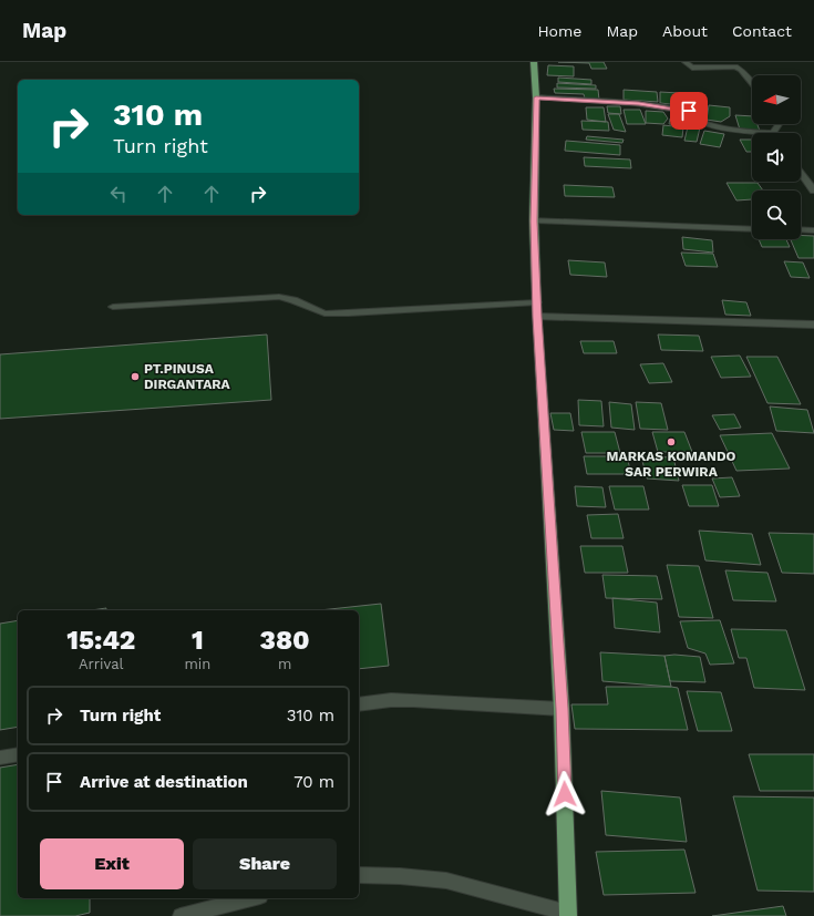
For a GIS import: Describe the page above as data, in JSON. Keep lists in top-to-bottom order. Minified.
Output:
{"places":["PT.PINUSA DIRGANTARA","MARKAS KOMANDO SAR PERWIRA"],"north":"left","page":{"header":"Map","nav":["Home","Map","About","Contact"],"turn":["310 m","Turn right"],"eta":["15:42","Arrival","1","min","380","m"],"list":[{"name":"Turn right","value":"310 m"},{"name":"Arrive at destination","value":"70 m"}],"buttons":["Exit","Share"]}}
